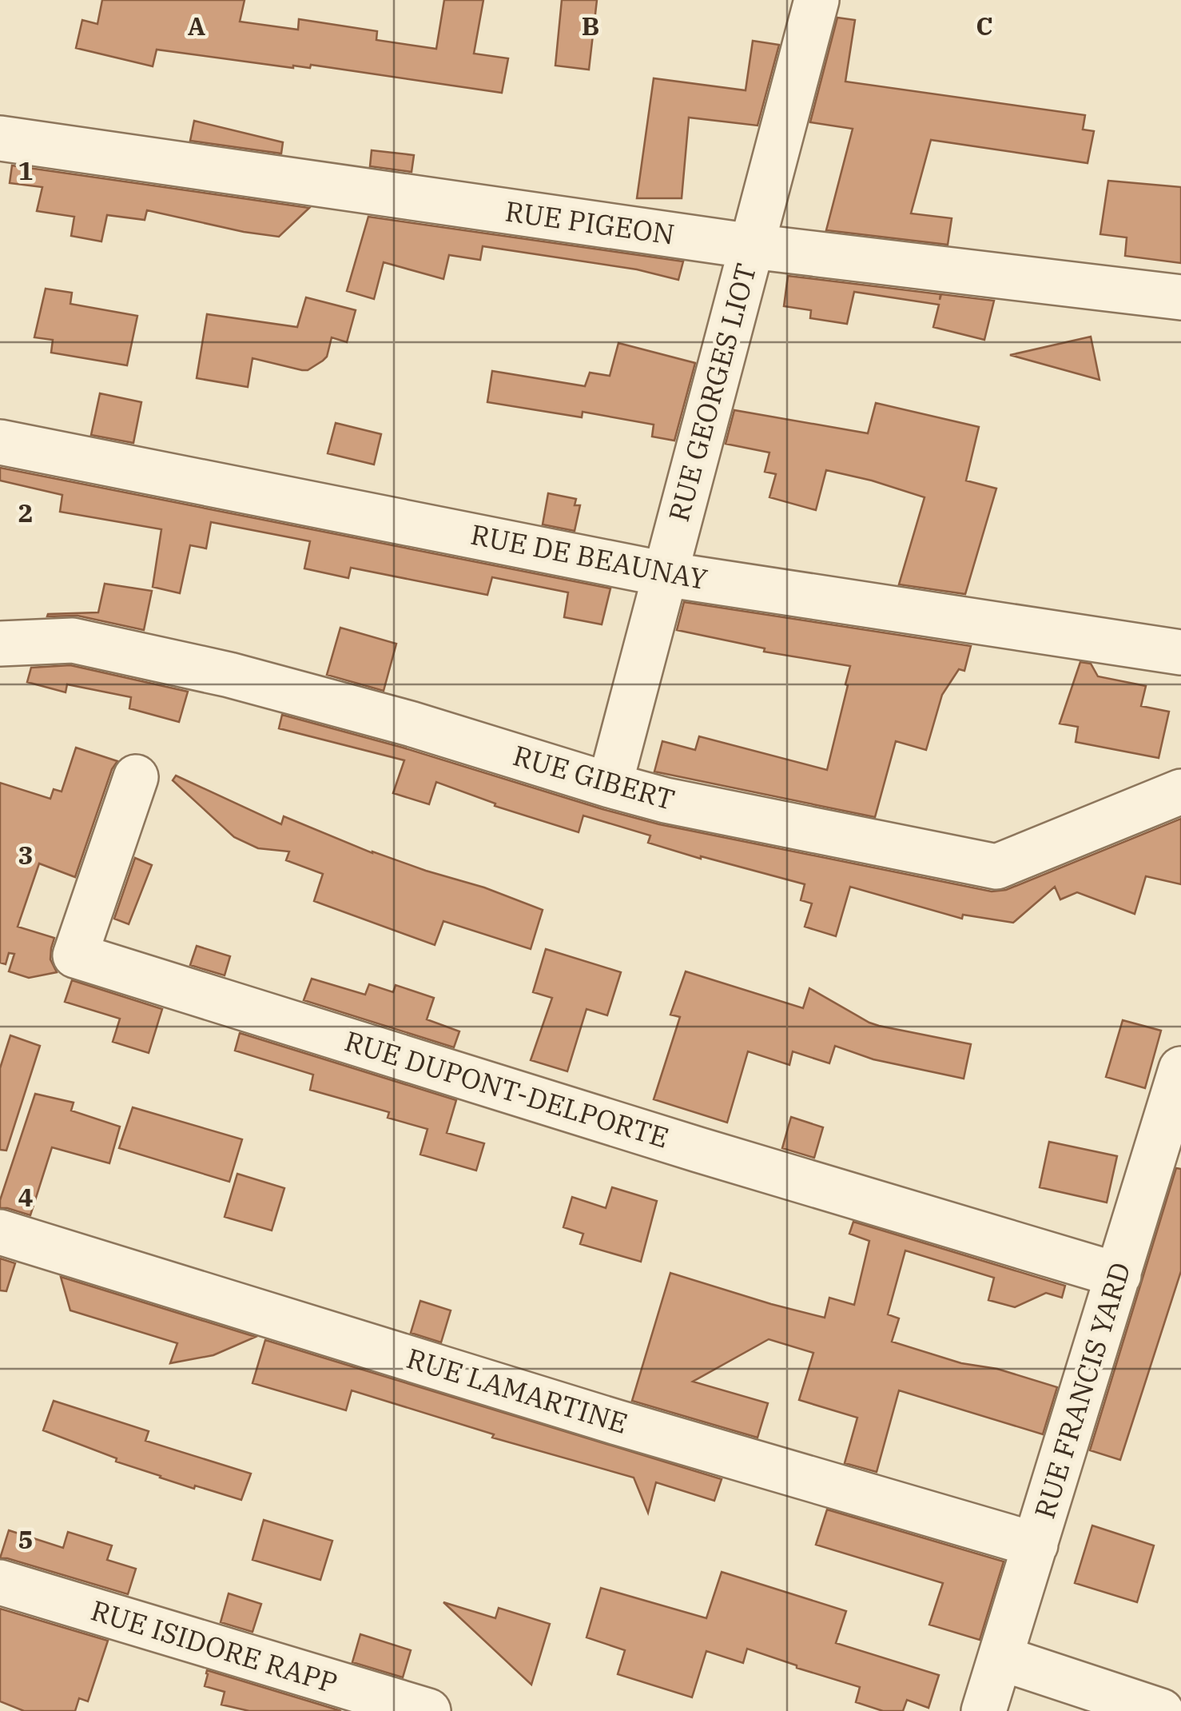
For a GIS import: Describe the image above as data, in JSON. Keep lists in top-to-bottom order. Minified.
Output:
{"streets":{"street":["RUE PIGEON","RUE GEORGES LIOT","RUE DE BEAUNAY","RUE GIBERT","RUE DUPONT-DELPORTE","RUE FRANCIS YARD","RUE LAMARTINE","RUE ISIDORE RAPP"]},"crossings":[["RUE PIGEON","RUE GEORGES LIOT"],["RUE GEORGES LIOT","RUE DE BEAUNAY"],["RUE GEORGES LIOT","RUE GIBERT"],["RUE DUPONT-DELPORTE","RUE FRANCIS YARD"],["RUE FRANCIS YARD","RUE LAMARTINE"]],"grid":{"columns":["A","B","C"],"rows":["1","2","3","4","5"]}}
